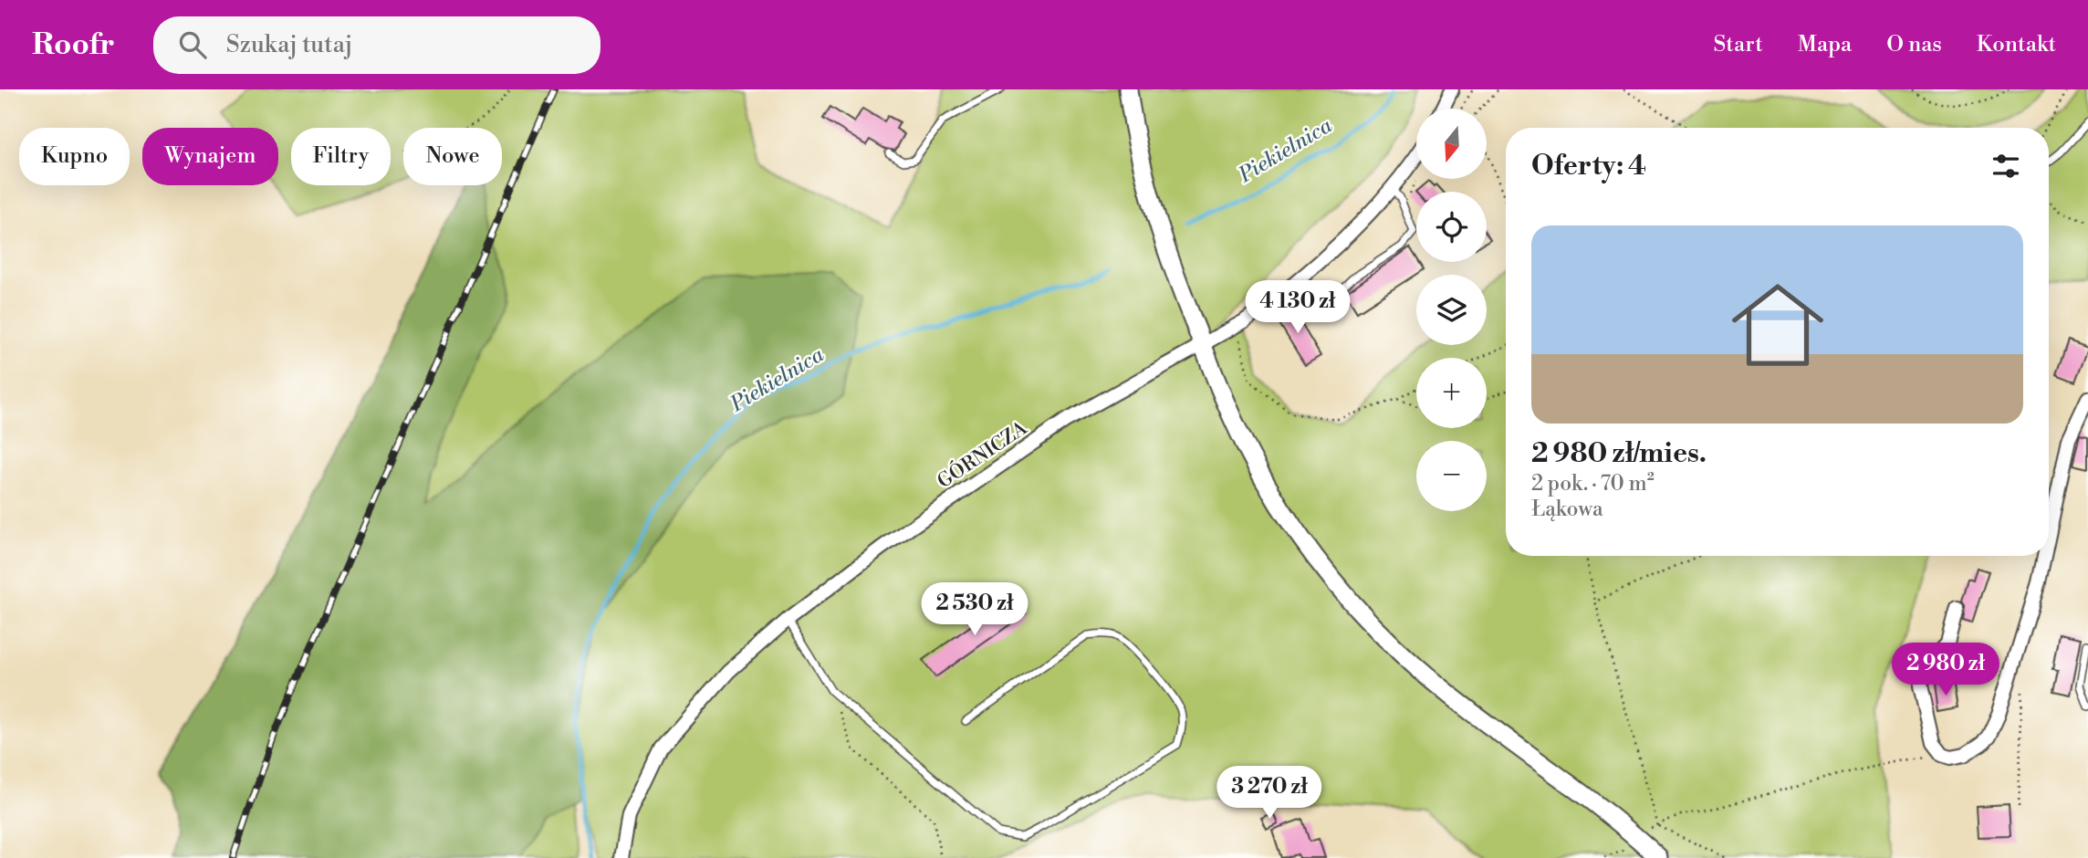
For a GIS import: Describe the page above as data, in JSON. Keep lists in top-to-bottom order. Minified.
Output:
{"streets":{"street":["GÓRNICZA"]},"water":["Piekielnica"],"north":"bottom","page":{"header":"Roofr","search":"Szukaj tutaj","nav":["Start","Mapa","O nas","Kontakt"],"map_buttons":["+","−"],"chip":["Kupno","Wynajem","Filtry","Nowe"],"heading":"Oferty: 4","list":[{"name":"2 980 zł/mies.","note":"2 pok. · 70 m² · Łąkowa"}],"price":["4 130 zł","2 530 zł","2 980 zł","3 270 zł"]}}
